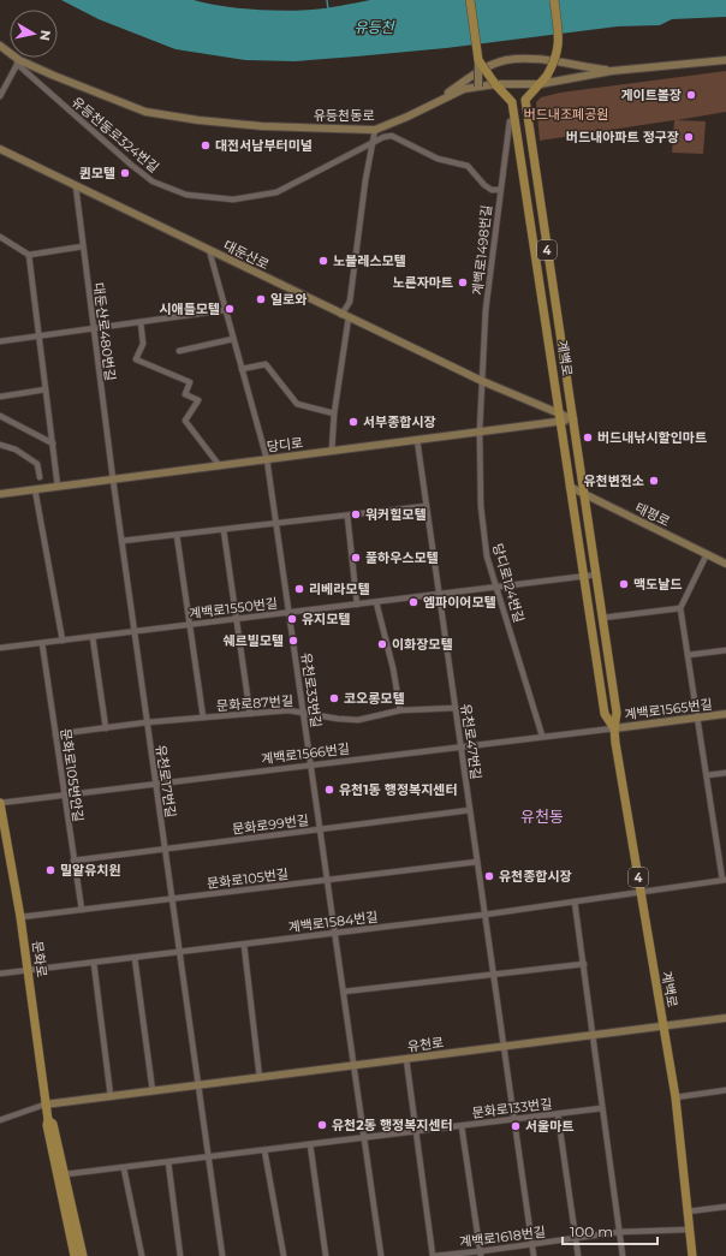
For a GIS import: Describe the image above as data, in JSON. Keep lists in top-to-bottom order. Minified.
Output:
{"streets":{"main road":["유등천동로","4","대둔산로","계백로","당디로","태평로","계백로1565번길","문화로","유천로"],"street":["유등천동로324번길","계백로1498번길","대둔산로480번길","당디로124번길","계백로1550번길","유천로33번길","문화로87번길","유천로47번길","계백로1566번길","문화로105번안길","유천로17번길","문화로99번길","문화로105번길","계백로1584번길","문화로133번길","계백로1618번길"]},"crossings":[["유등천동로","유등천동로324번길"],["유등천동로","계백로"],["유등천동로324번길","계백로1498번길"],["계백로1498번길","대둔산로"],["대둔산로","대둔산로480번길"],["대둔산로","계백로"],["대둔산로","당디로"],["대둔산로","유천로33번길"],["대둔산로480번길","당디로"],["대둔산로480번길","유천로17번길"],["계백로","당디로"],["계백로","태평로"],["계백로","계백로1550번길"],["계백로","계백로1565번길"],["계백로","계백로1566번길"],["계백로","계백로1584번길"],["계백로","유천로"],["계백로","계백로1618번길"],["당디로","당디로124번길"],["당디로","유천로33번길"],["당디로","유천로47번길"],["당디로","유천로17번길"],["당디로124번길","계백로1550번길"],["당디로124번길","계백로1566번길"],["계백로1550번길","유천로33번길"],["계백로1550번길","유천로47번길"],["계백로1550번길","문화로105번안길"],["계백로1550번길","유천로17번길"],["유천로33번길","문화로87번길"],["유천로33번길","계백로1566번길"],["유천로33번길","문화로99번길"],["유천로33번길","문화로105번길"],["유천로33번길","계백로1584번길"],["유천로33번길","유천로"],["유천로33번길","문화로133번길"],["문화로87번길","유천로47번길"],["문화로87번길","문화로105번안길"],["문화로87번길","유천로17번길"],["계백로1565번길","계백로1566번길"],["유천로47번길","계백로1566번길"],["유천로47번길","문화로99번길"],["유천로47번길","문화로105번길"],["유천로47번길","계백로1584번길"],["유천로47번길","유천로"],["유천로47번길","문화로133번길"],["유천로47번길","계백로1618번길"],["계백로1566번길","문화로105번안길"],["계백로1566번길","유천로17번길"],["계백로1566번길","문화로"],["문화로105번안길","문화로99번길"],["문화로105번안길","문화로105번길"],["유천로17번길","문화로99번길"],["유천로17번길","문화로105번길"],["유천로17번길","계백로1584번길"],["유천로17번길","유천로"],["유천로17번길","문화로133번길"],["문화로105번길","문화로"],["계백로1584번길","문화로"],["문화로","유천로"],["문화로","문화로133번길"]],"districts":["유천동"],"water":["유등천"],"parks":["버드내조폐공원"],"places":["게이트볼장","버드내아파트 정구장","대전서남부터미널","퀸모텔","노블레스모텔","노른자마트","일로와","시애틀모텔","서부종합시장","버드내낚시할인마트","유천변전소","워커힐모텔","풀하우스모텔","맥도날드","리베라모텔","엠파이어모텔","유지모텔","쉐르빌모텔","이화장모텔","코오롱모텔","유천1동 행정복지센터","밀알유치원","유천종합시장","유천2동 행정복지센터","서울마트"],"scale_bar":"100 m","north":"right"}
